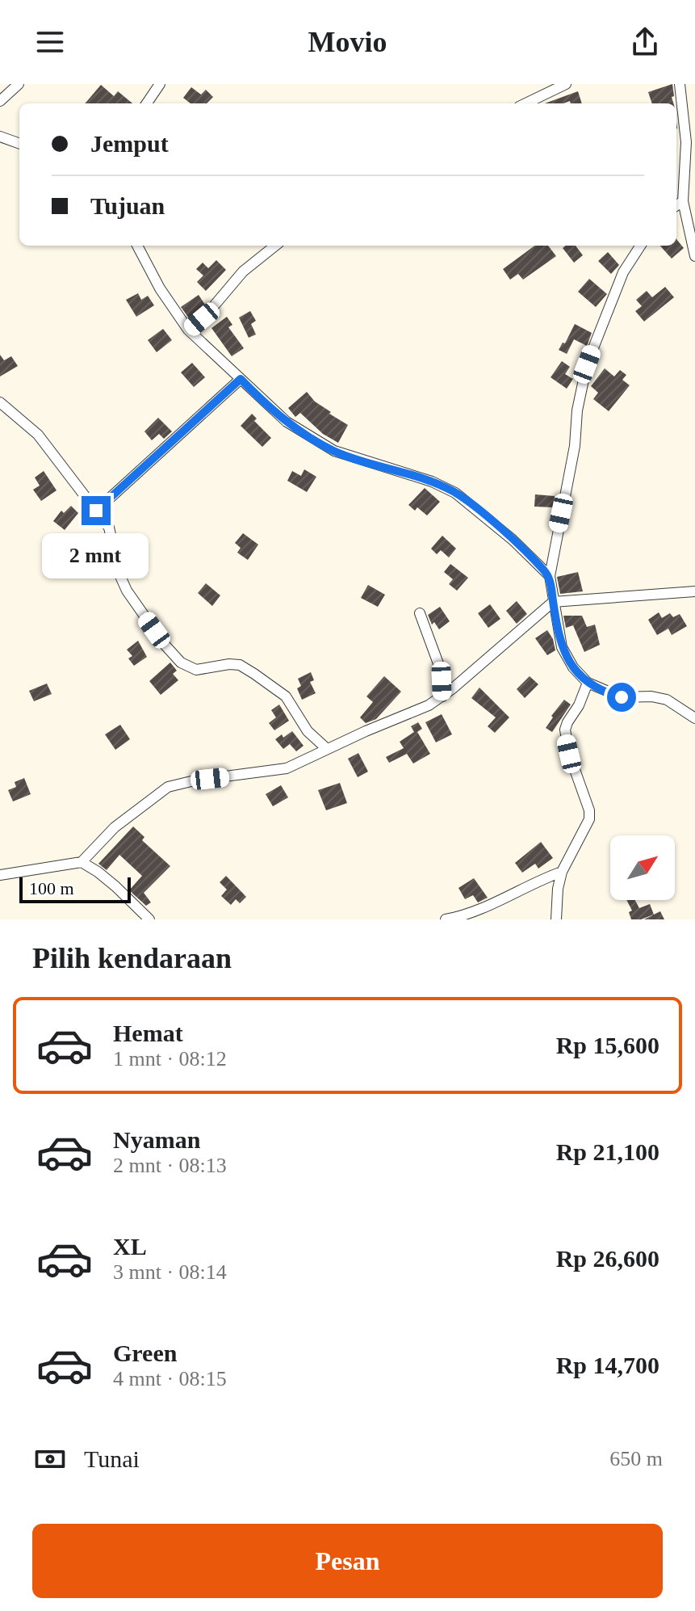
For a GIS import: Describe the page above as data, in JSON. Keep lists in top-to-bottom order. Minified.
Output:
{"scale_bar":"100 m","north":"top right","page":{"header":"Movio","banner":["Jemput","Tujuan"],"bubble":"2 mnt","scale":"100 m","heading":"Pilih kendaraan","list":[{"name":"Hemat","note":"1 mnt · 08:12","value":"Rp 15,600"},{"name":"Nyaman","note":"2 mnt · 08:13","value":"Rp 21,100"},{"name":"XL","note":"3 mnt · 08:14","value":"Rp 26,600"},{"name":"Green","note":"4 mnt · 08:15","value":"Rp 14,700"}],"pay":["Tunai","650 m"],"buttons":"Pesan"}}
